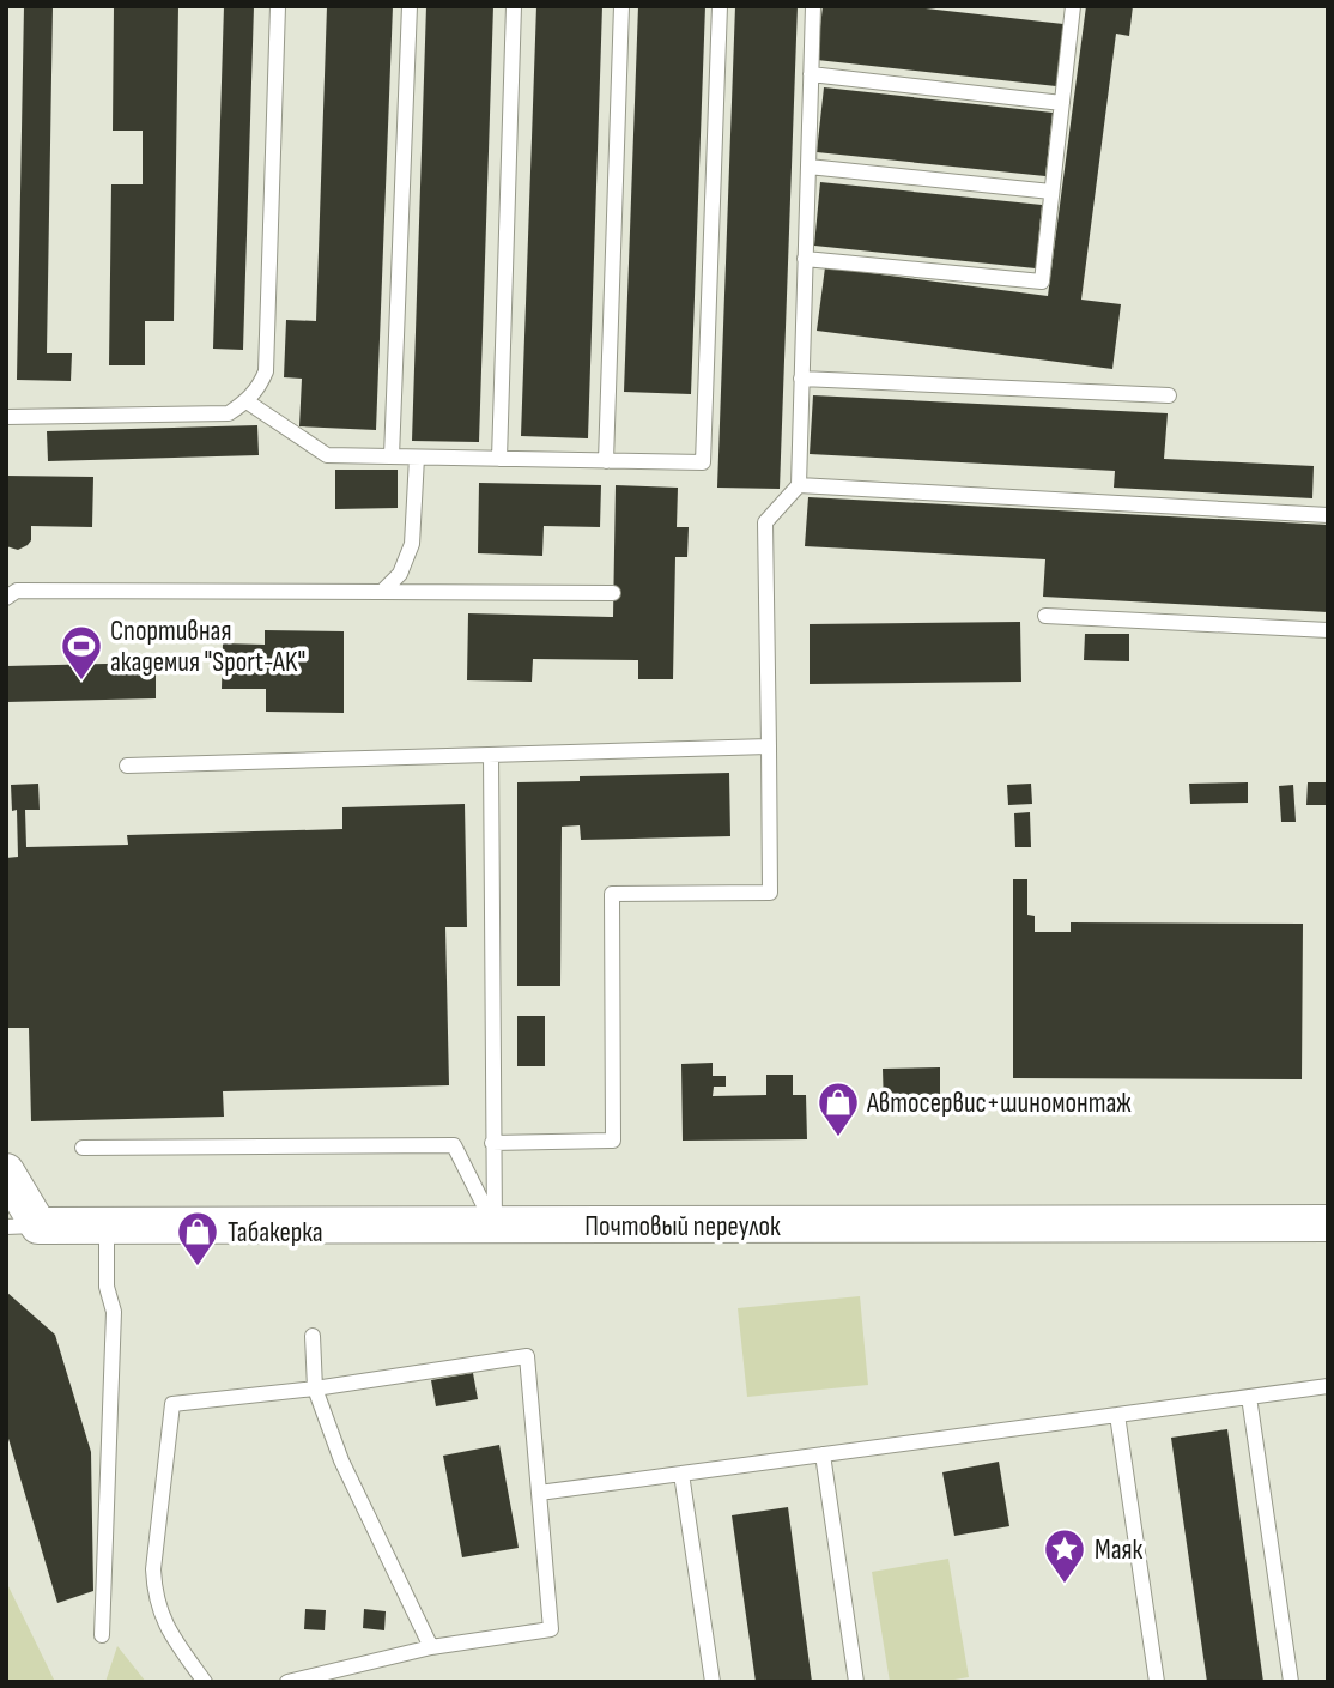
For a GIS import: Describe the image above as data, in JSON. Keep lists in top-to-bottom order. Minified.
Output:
{"streets":{"street":["Почтовый переулок"]},"places":{"sports":["Спортивная академия \"Sport-AK\""],"shop":["Автосервис+шиномонтаж","Табакерка"],"place":["Маяк"]}}
